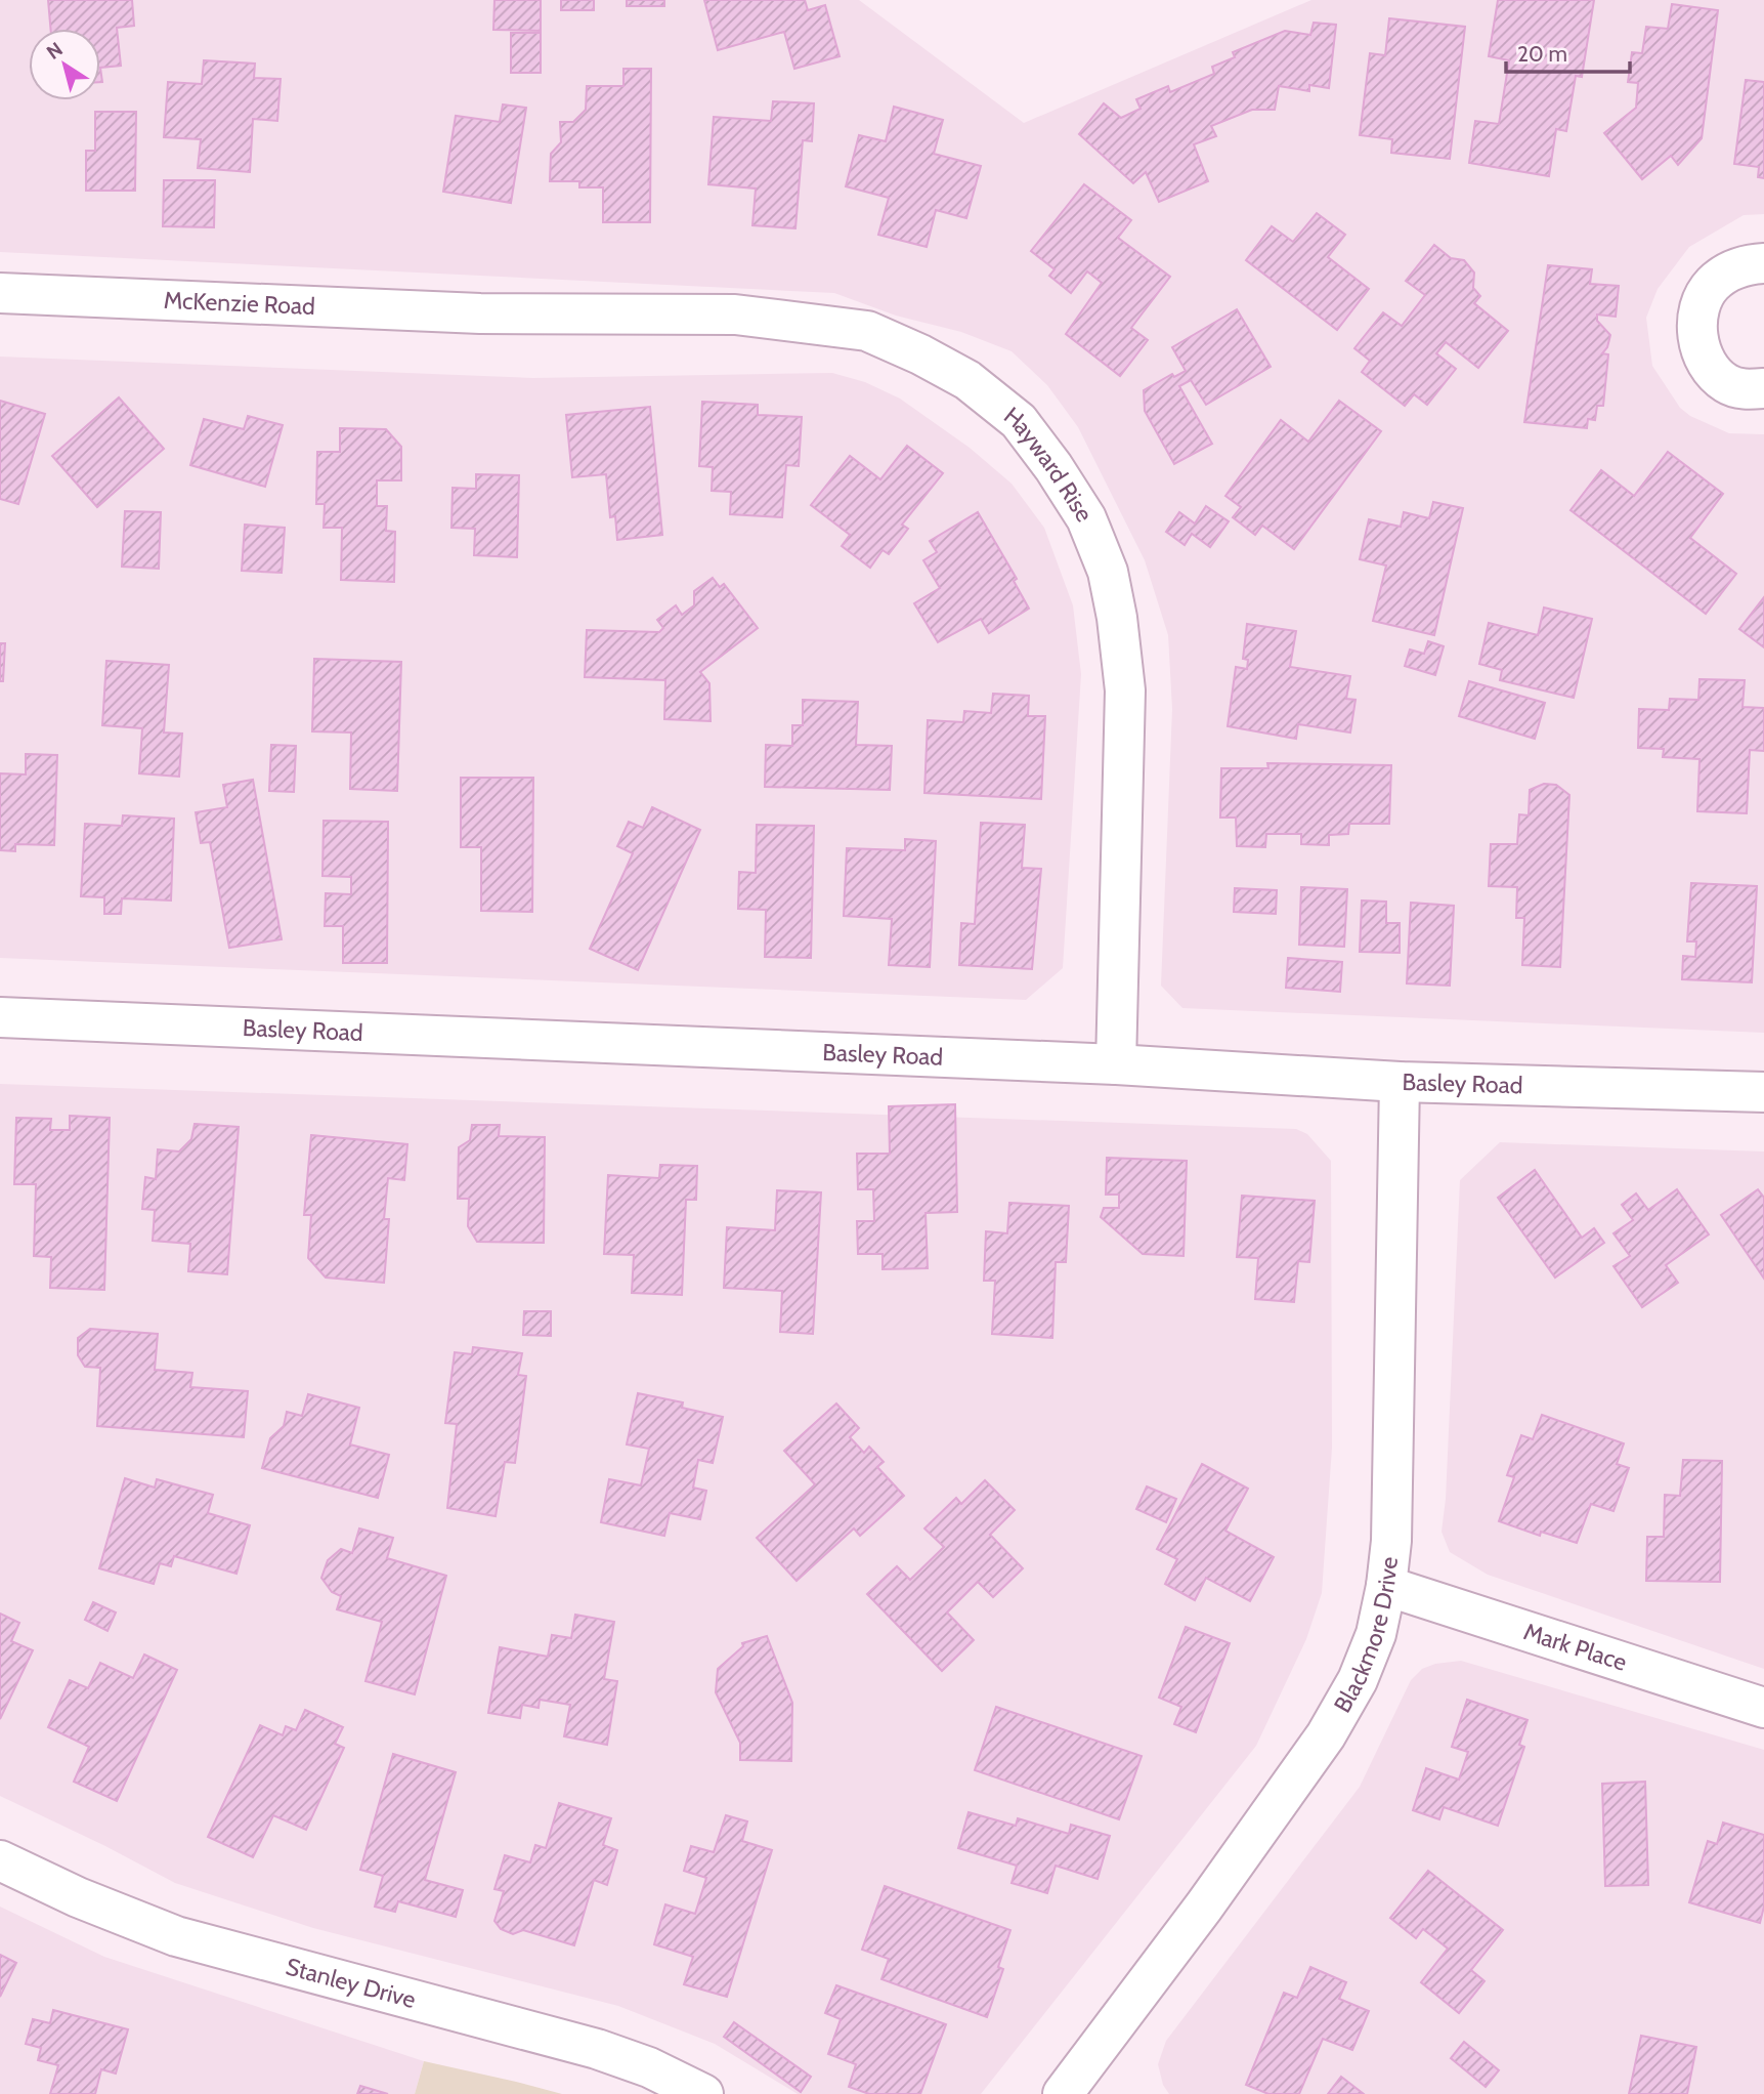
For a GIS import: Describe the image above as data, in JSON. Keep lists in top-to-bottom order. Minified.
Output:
{"streets":{"street":["McKenzie Road","Hayward Rise","Basley Road","Blackmore Drive","Mark Place","Stanley Drive"]},"crossings":[["McKenzie Road","Hayward Rise"],["Hayward Rise","Basley Road"],["Basley Road","Blackmore Drive"],["Blackmore Drive","Mark Place"]],"scale_bar":"20 m","north":"top left"}
